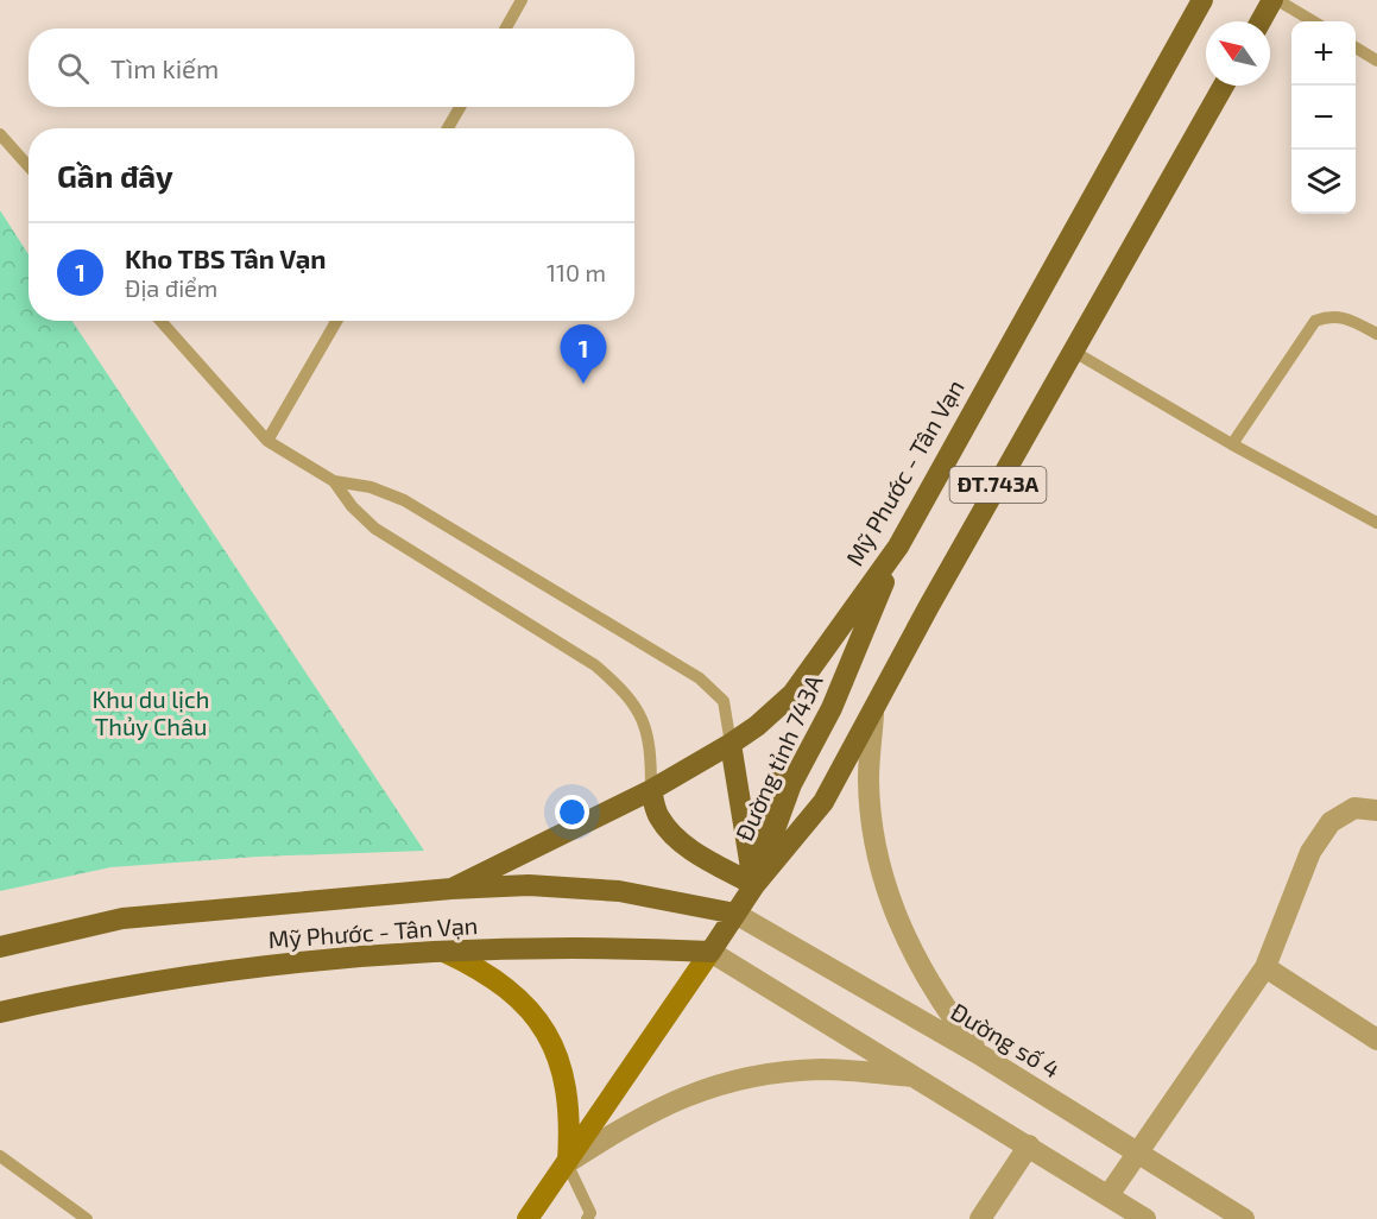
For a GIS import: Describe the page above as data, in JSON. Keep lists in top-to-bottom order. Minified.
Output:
{"streets":{"main road":["Mỹ Phước - Tân Vạn","ĐT.743A","Đường tỉnh 743A"],"street":["Đường số 4"]},"crossings":[["Mỹ Phước - Tân Vạn","Đường tỉnh 743A"],["Mỹ Phước - Tân Vạn","Đường số 4"],["ĐT.743A","Đường tỉnh 743A"]],"parks":["Khu du lịch Thủy Châu"],"north":"top left","page":{"map_buttons":["+","−"],"search":"Tìm kiếm","heading":"Gần đây","list":[{"mark":"1","name":"Kho TBS Tân Vạn","note":"Địa điểm","value":"110 m"}],"pins":"1"}}
